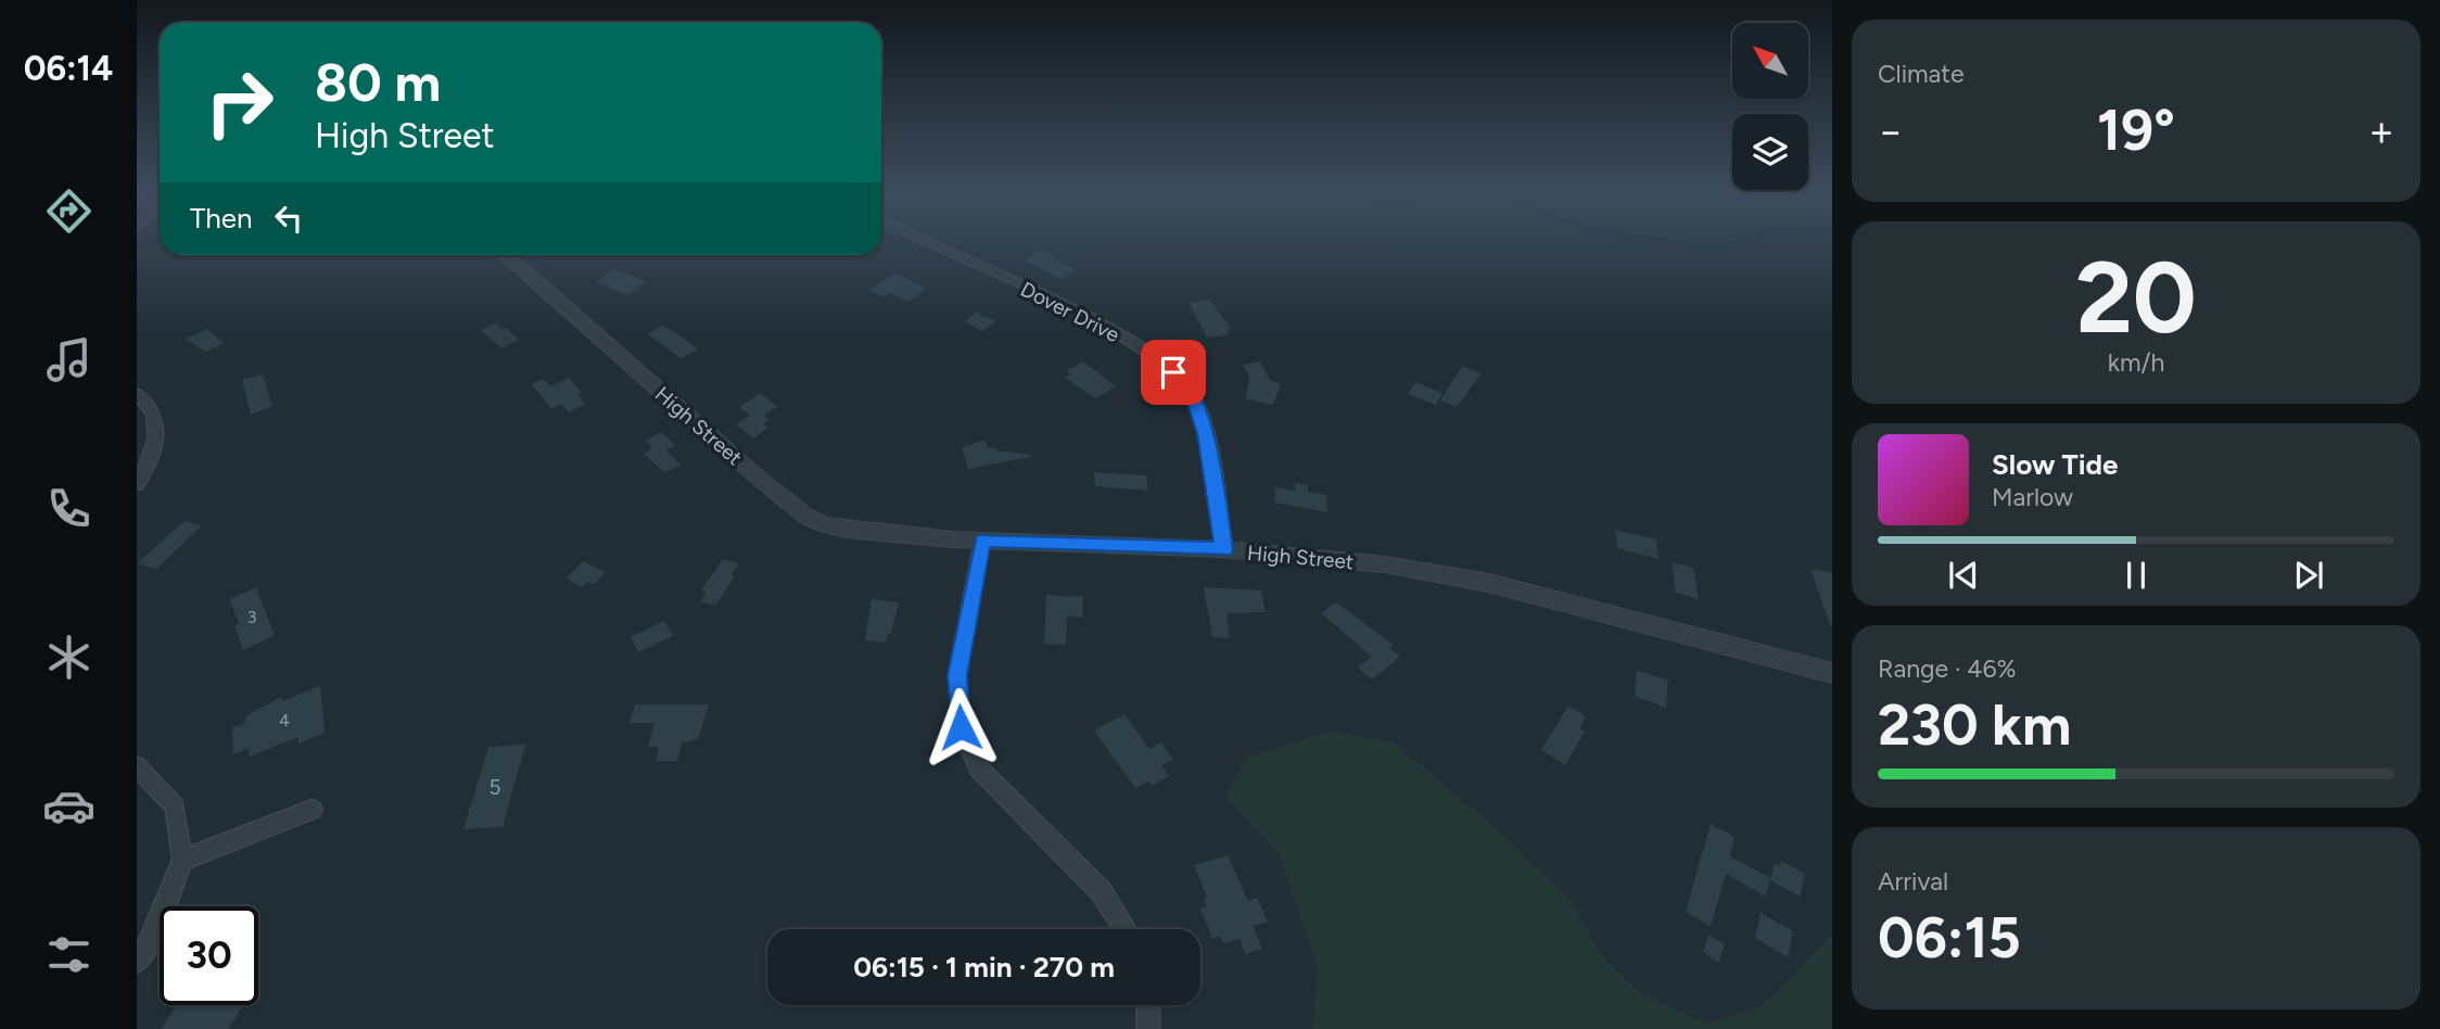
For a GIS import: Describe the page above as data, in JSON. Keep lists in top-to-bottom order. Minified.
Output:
{"streets":{"street":["Dover Drive","High Street"]},"crossings":[["Dover Drive","High Street"]],"house_numbers":["3","4","5"],"north":"top left","page":{"tabs":"06:14","tile":["Climate",["20","km/h"],["Range · 46%","230 km"],["Arrival","06:15"]],"turn":["80 m","High Street"],"heat":["−","19°","+"],"then":"Then","song":["Slow Tide","Marlow"],"limit":"30","trip":"06:15 · 1 min · 270 m"}}
